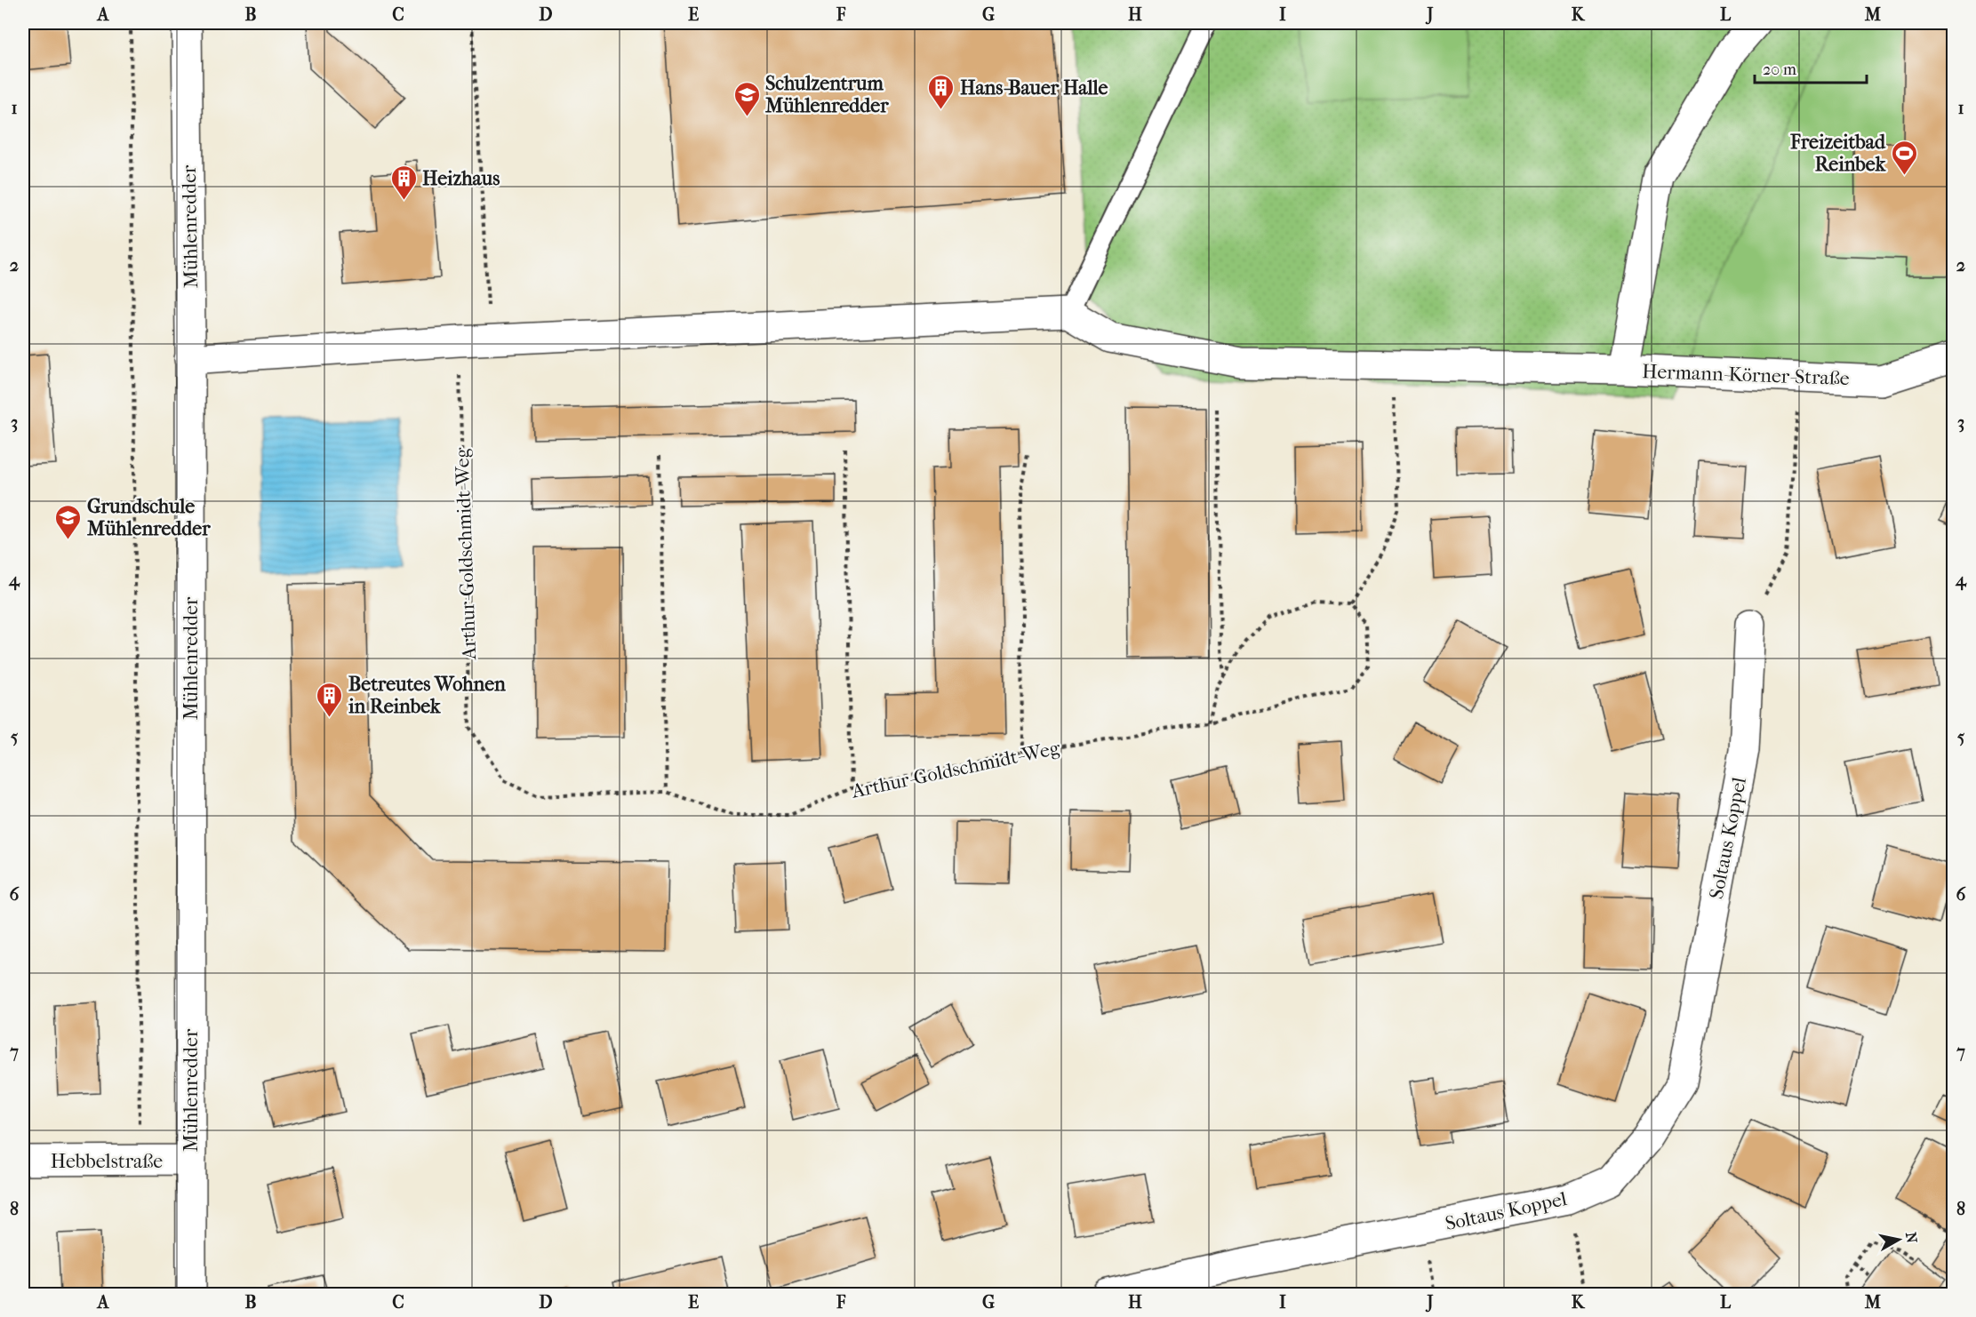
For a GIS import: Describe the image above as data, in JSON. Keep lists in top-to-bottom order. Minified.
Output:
{"streets":{"street":["Mühlenredder","Hermann-Körner-Straße","Soltaus Koppel","Hebbelstraße"],"path":["Arthur-Goldschmidt-Weg"]},"crossings":[["Mühlenredder","Hebbelstraße"]],"places":{"building":["Hans-Bauer Halle","Heizhaus","Betreutes Wohnen in Reinbek"],"school or university":["Schulzentrum Mühlenredder","Grundschule Mühlenredder"],"sports":["Freizeitbad Reinbek"]},"scale_bar":"20 m","north":"right","grid":{"columns":["A","B","C","D","E","F","G","H","I","J","K","L","M"],"rows":["1","2","3","4","5","6","7","8"]}}
